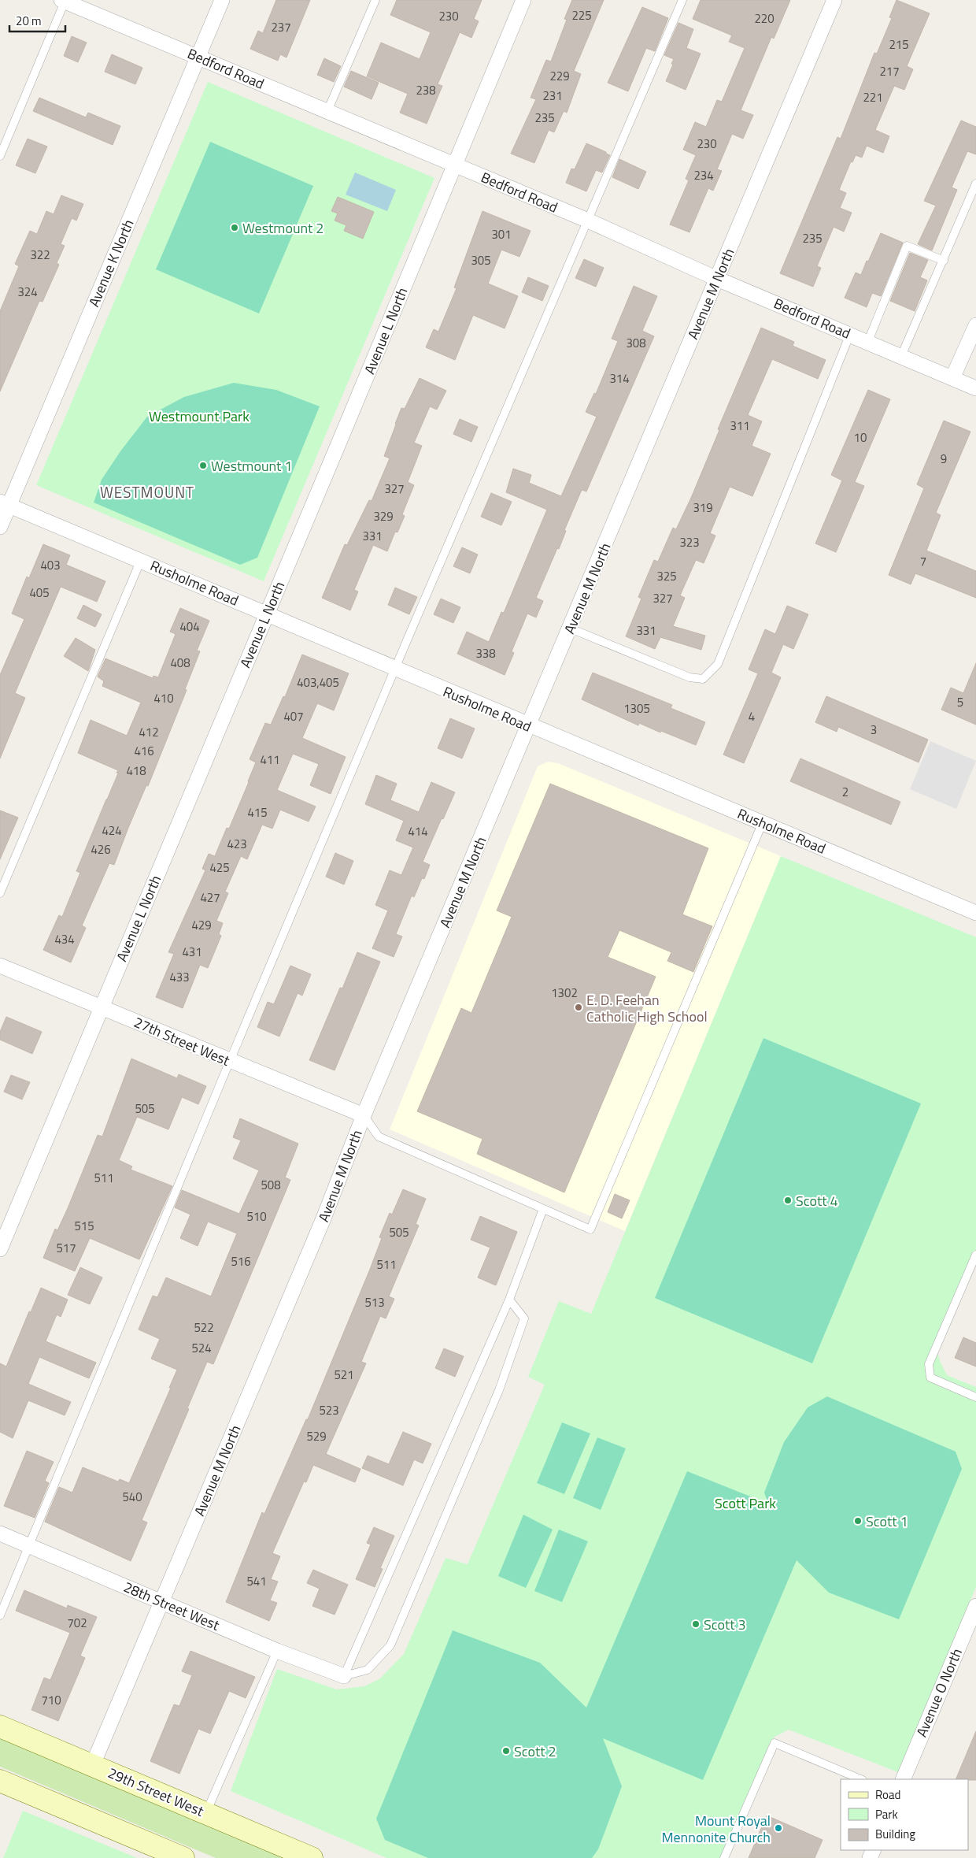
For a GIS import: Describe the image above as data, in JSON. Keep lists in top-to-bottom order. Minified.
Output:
{"streets":{"street":["Bedford Road","Avenue K North","Avenue M North","Avenue L North","Rusholme Road","27th Street West","28th Street West","Avenue O North","29th Street West"]},"crossings":[["Bedford Road","Avenue K North"],["Bedford Road","Avenue M North"],["Bedford Road","Avenue L North"],["Avenue K North","Rusholme Road"],["Avenue M North","Rusholme Road"],["Avenue M North","27th Street West"],["Avenue M North","28th Street West"],["Avenue M North","29th Street West"],["Avenue L North","Rusholme Road"],["Avenue L North","27th Street West"]],"districts":["WESTMOUNT"],"parks":["Westmount Park","Scott Park"],"places":["Westmount 2","Westmount 1","E. D. Feehan Catholic High School","Scott 4","Scott 1","Scott 3","Scott 2","Mount Royal Mennonite Church"],"house_numbers":["225","230","220","237","215","217","229","238","231","221","235","230","234","301","235","322","305","324","308","314","311","10","9","327","319","329","331","323","7","403","325","405","327","404","331","338","408","403,405","410","5","1305","407","4","3","412","416","411","418","2","415","424","414","423","426","425","427","429","434","431","433","1302","505","511","508","510","515","505","517","516","511","513","522","524","521","523","529","540","541","702","710"],"legend":["Road","Park","Building"],"scale_bar":"20 m"}
